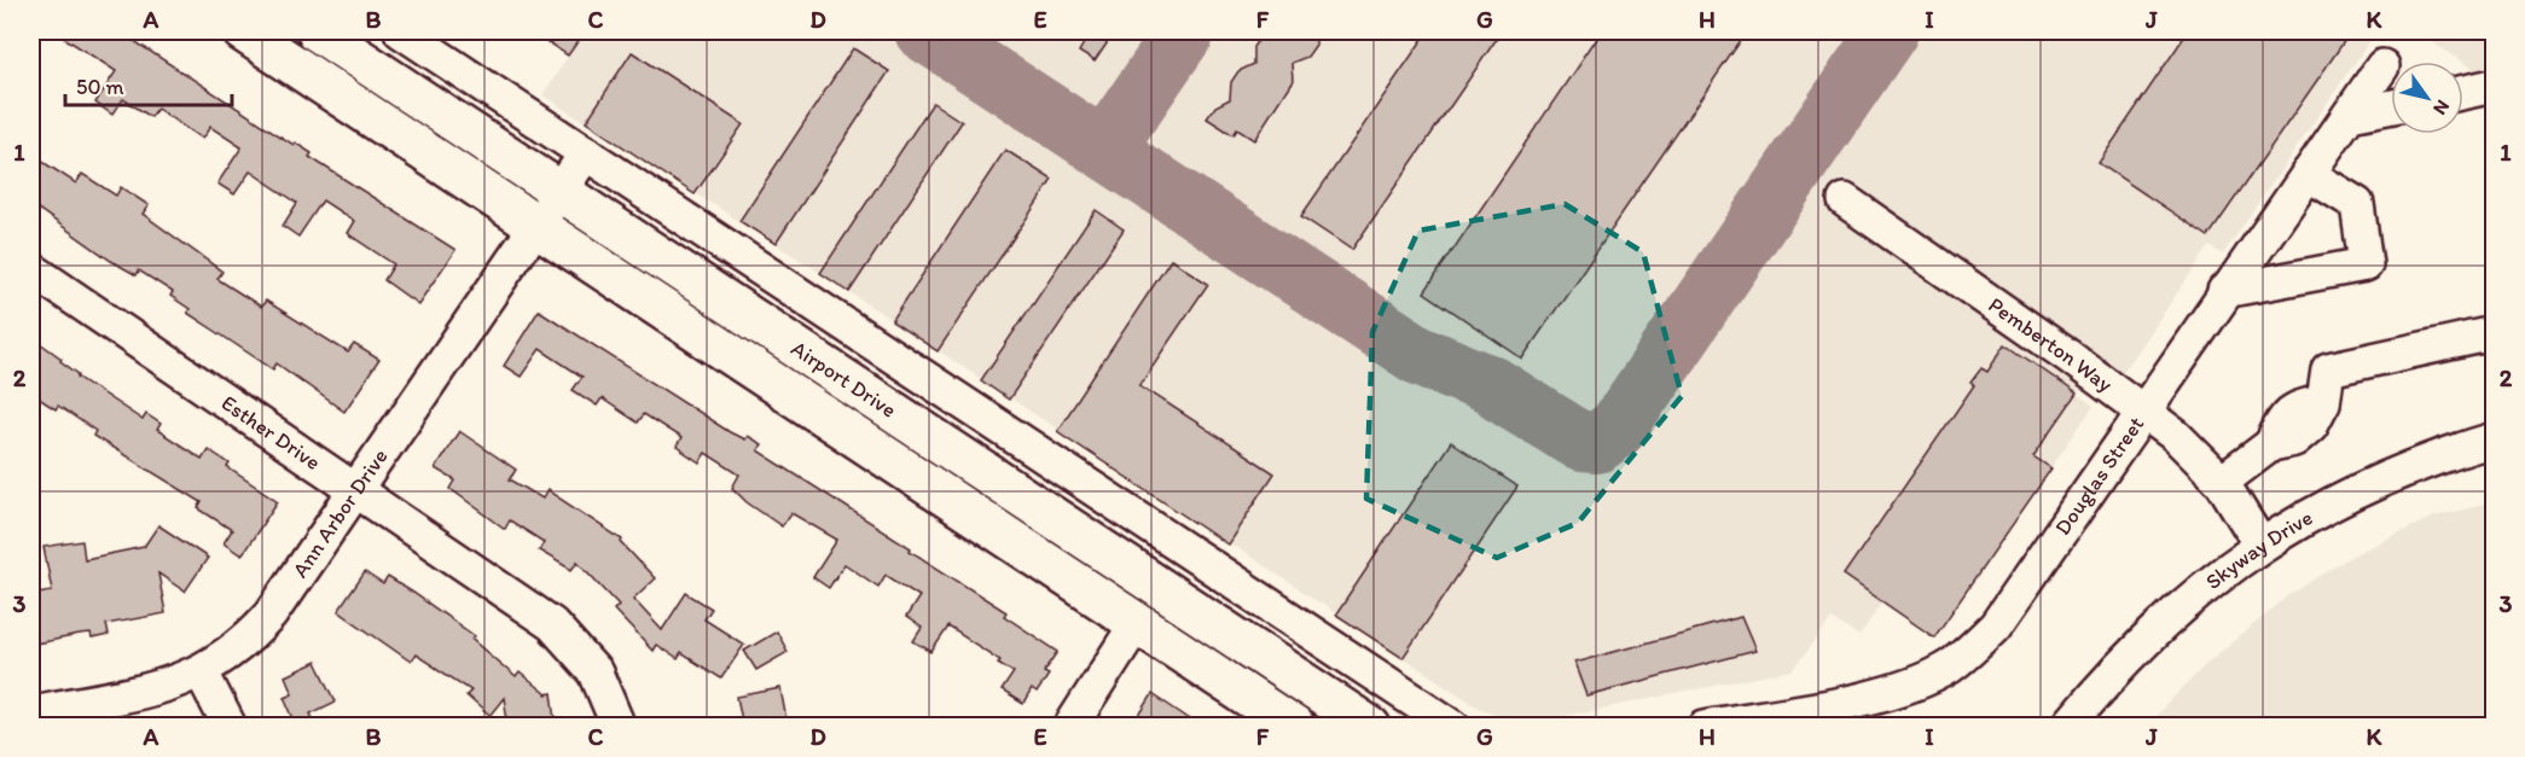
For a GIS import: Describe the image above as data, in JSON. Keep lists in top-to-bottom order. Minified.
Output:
{"streets":{"main road":["Airport Drive"],"street":["Pemberton Way","Esther Drive","Douglas Street","Ann Arbor Drive","Skyway Drive"]},"crossings":[["Pemberton Way","Douglas Street"],["Pemberton Way","Skyway Drive"],["Airport Drive","Ann Arbor Drive"],["Esther Drive","Ann Arbor Drive"]],"scale_bar":"50 m","north":"bottom right","grid":{"columns":["A","B","C","D","E","F","G","H","I","J","K"],"rows":["1","2","3"]}}
